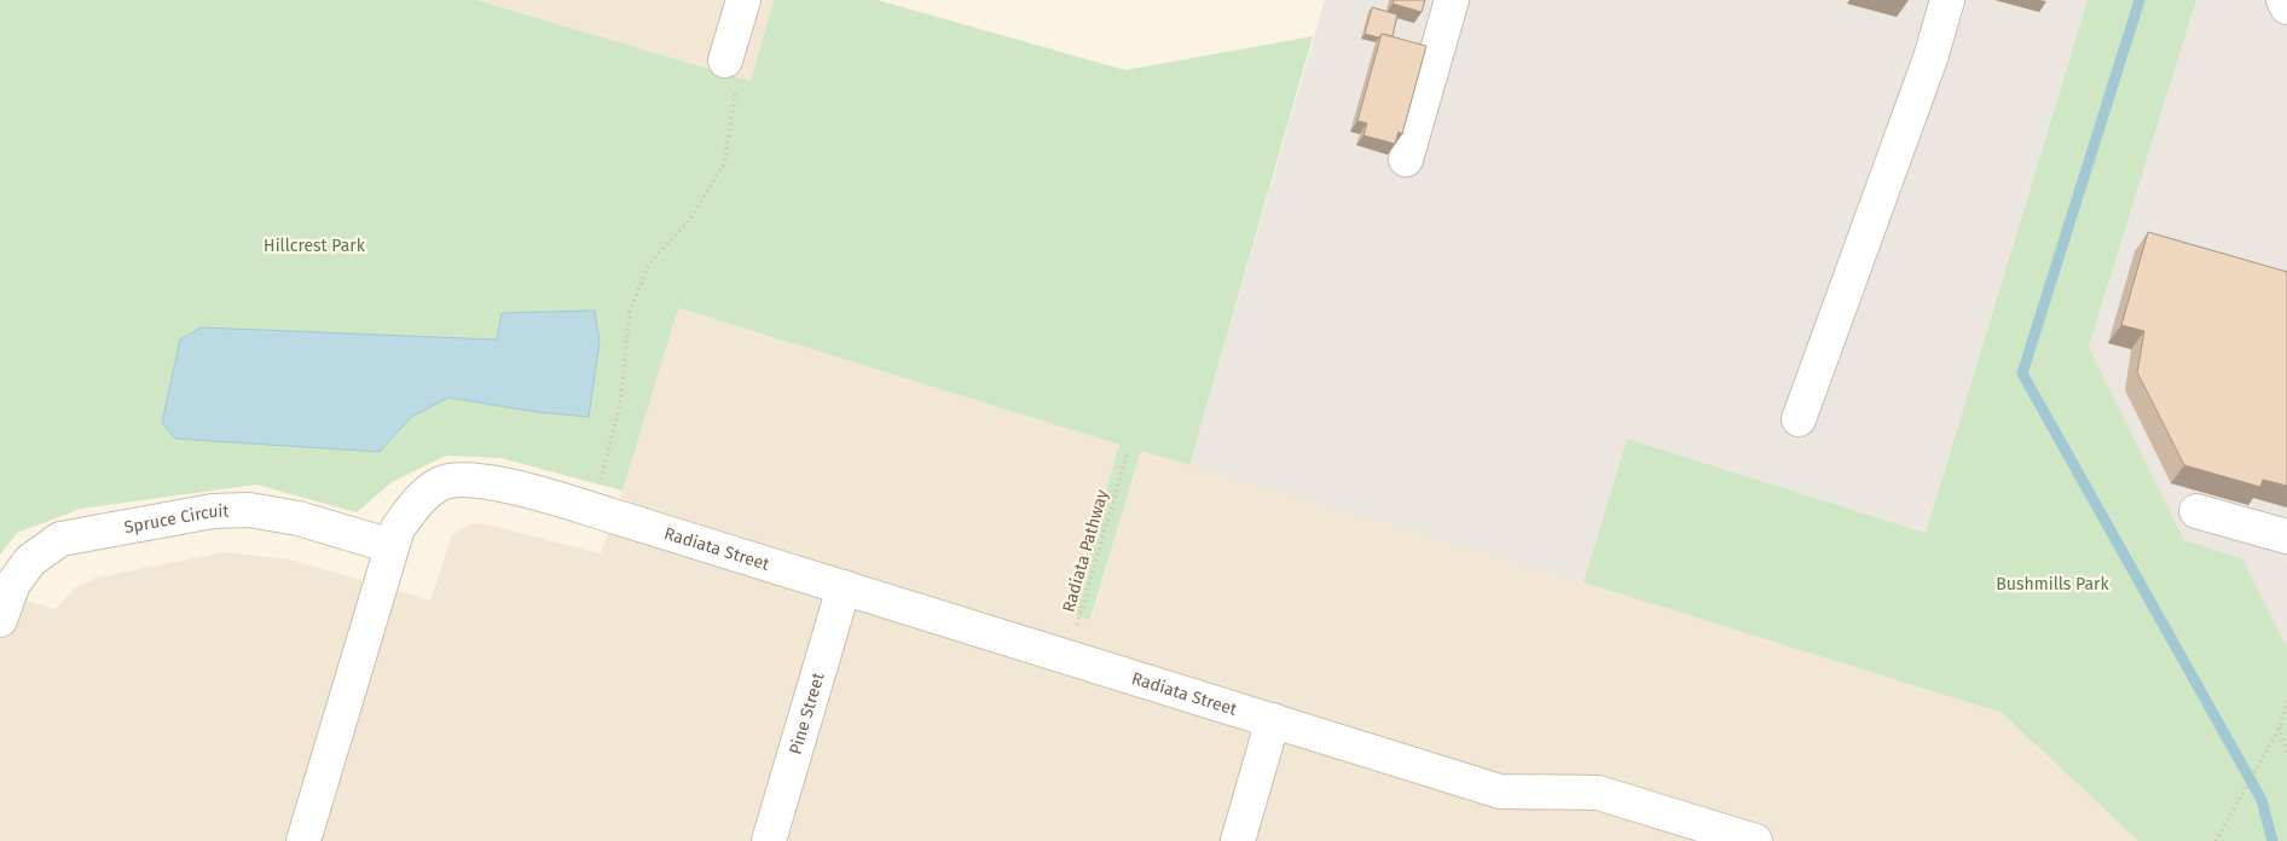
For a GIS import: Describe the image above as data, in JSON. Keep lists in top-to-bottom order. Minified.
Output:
{"streets":{"street":["Spruce Circuit","Radiata Street","Pine Street"],"path":["Radiata Pathway"]},"crossings":[["Radiata Street","Radiata Pathway"],["Radiata Street","Pine Street"]],"parks":["Hillcrest Park","Bushmills Park"]}
